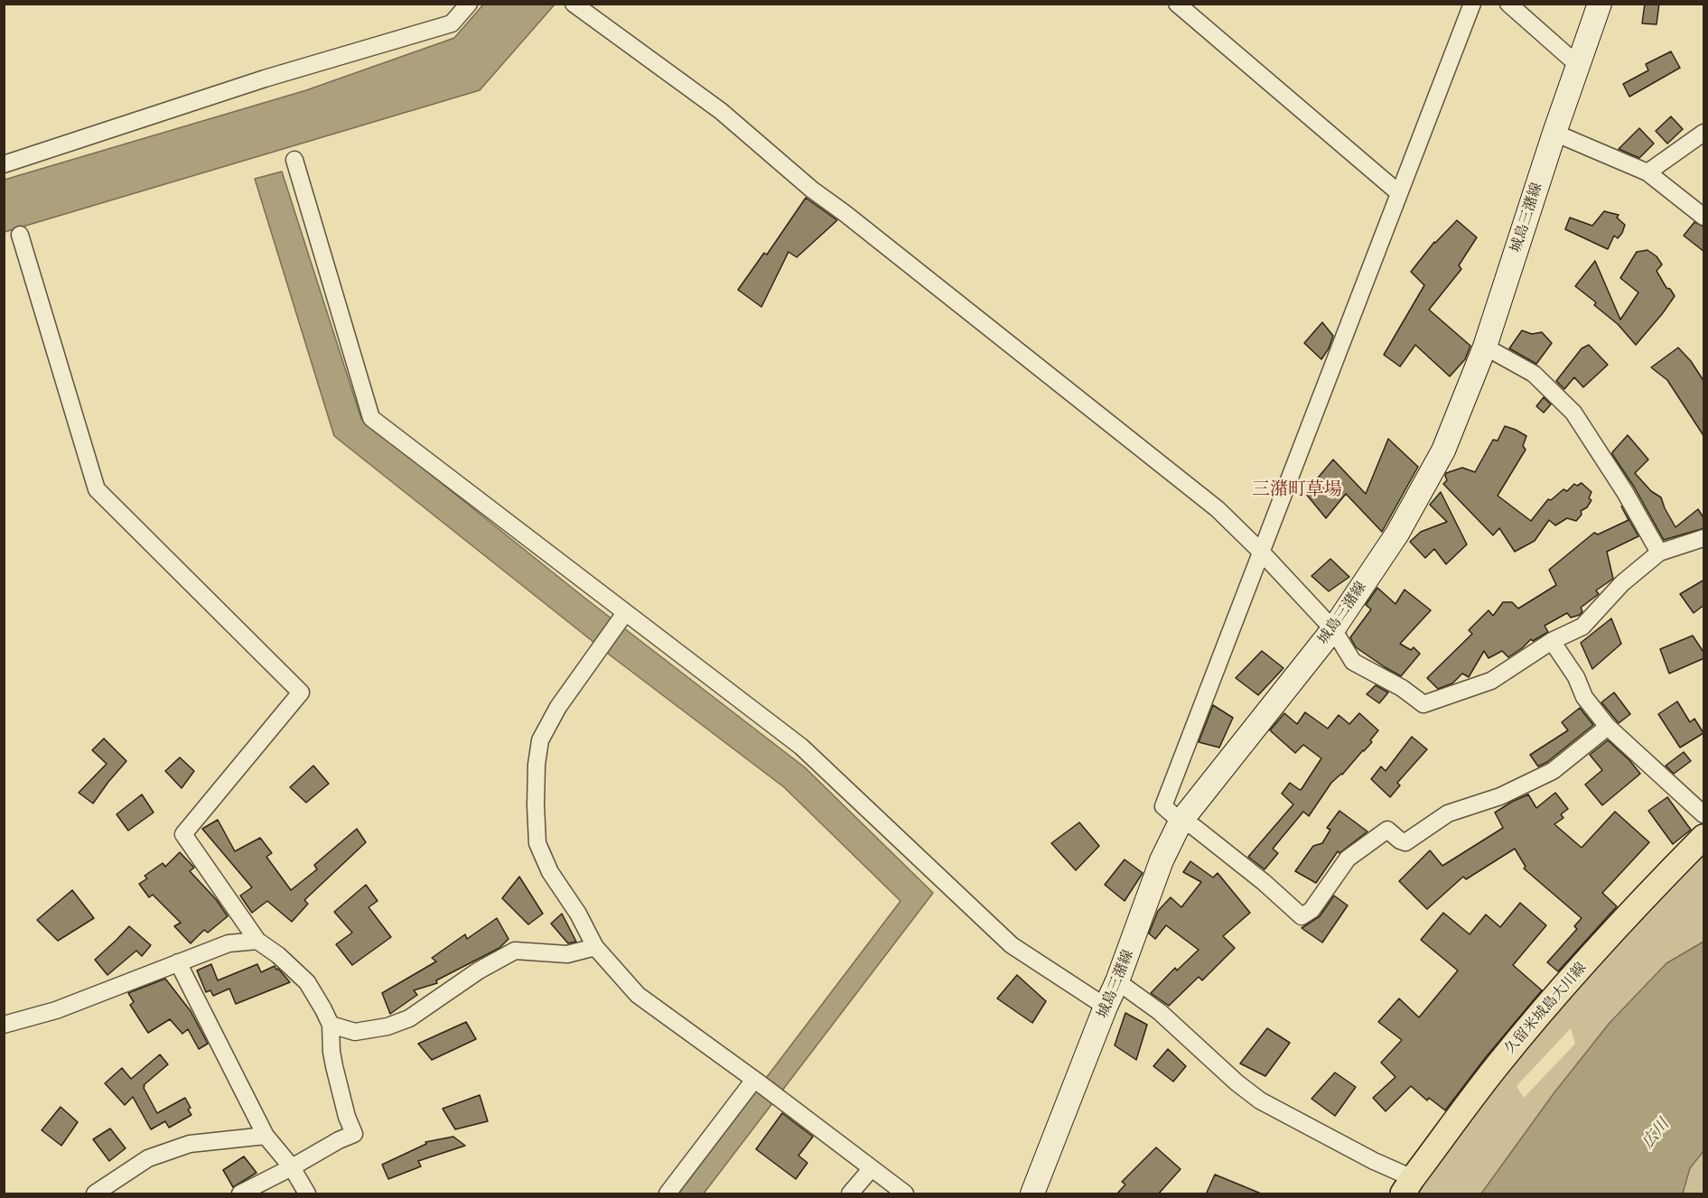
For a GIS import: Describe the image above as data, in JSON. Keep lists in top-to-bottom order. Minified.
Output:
{"streets":{"main road":["城島三潴線","久留米城島大川線"]},"districts":["三潴町草場"],"water":["広川"]}
